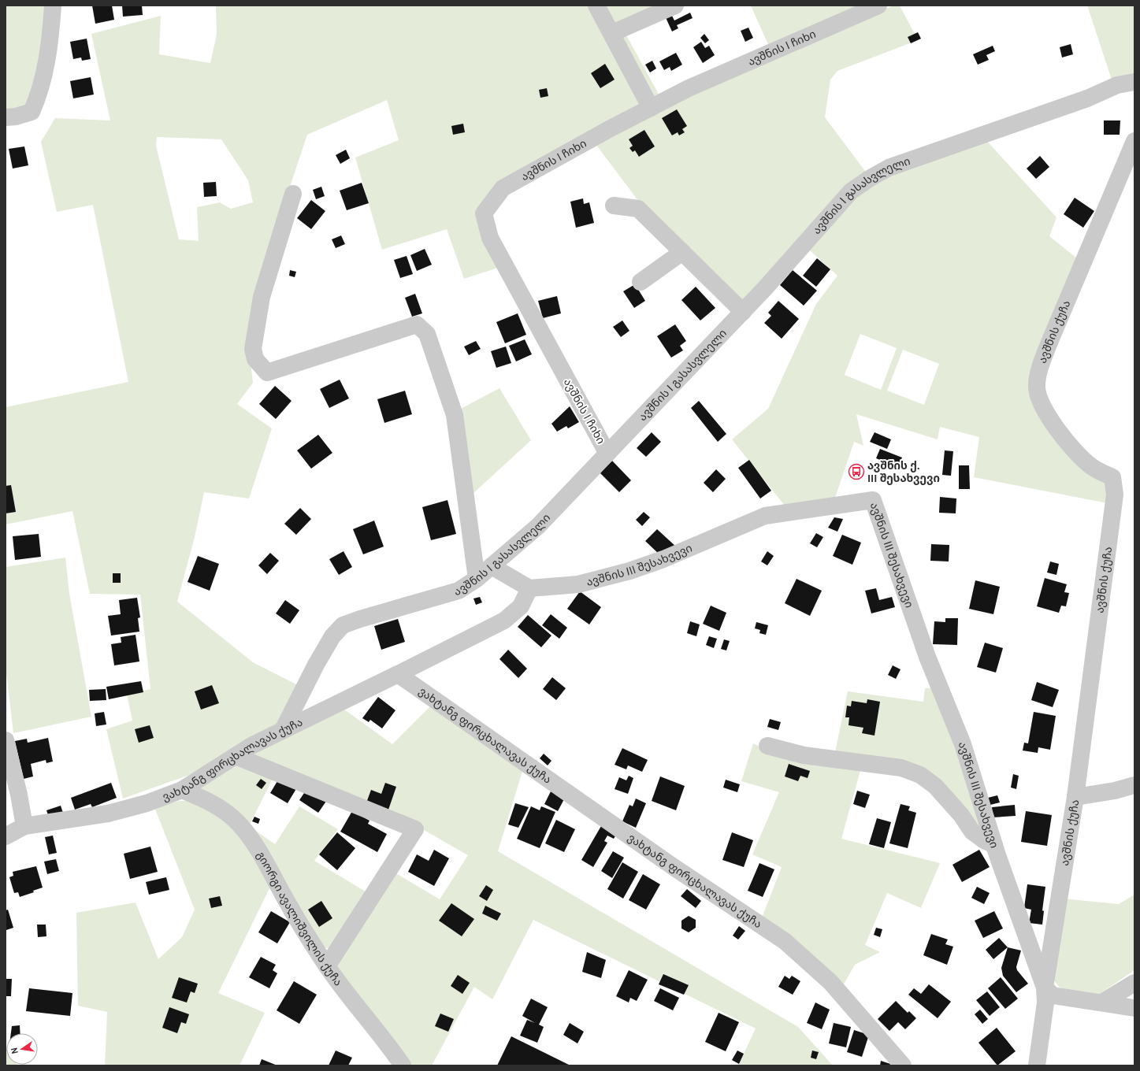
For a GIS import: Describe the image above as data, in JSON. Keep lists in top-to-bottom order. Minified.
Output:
{"streets":{"street":["ავშნის I ჩიხი","ავშნის I გასასვლელი","ავშნის ქუჩა","ავშნის III შესახვევი","ვახტანგ ფირცხალავას ქუჩა","გიორგი ავალიშვილის ქუჩა"]},"crossings":[["ავშნის I ჩიხი","ავშნის I გასასვლელი"],["ავშნის I გასასვლელი","ვახტანგ ფირცხალავას ქუჩა"],["ავშნის ქუჩა","ავშნის III შესახვევი"],["ვახტანგ ფირცხალავას ქუჩა","გიორგი ავალიშვილის ქუჩა"]],"places":{"bus stop":["ავშნის ქ. III შესახვევი"]},"north":"left"}
